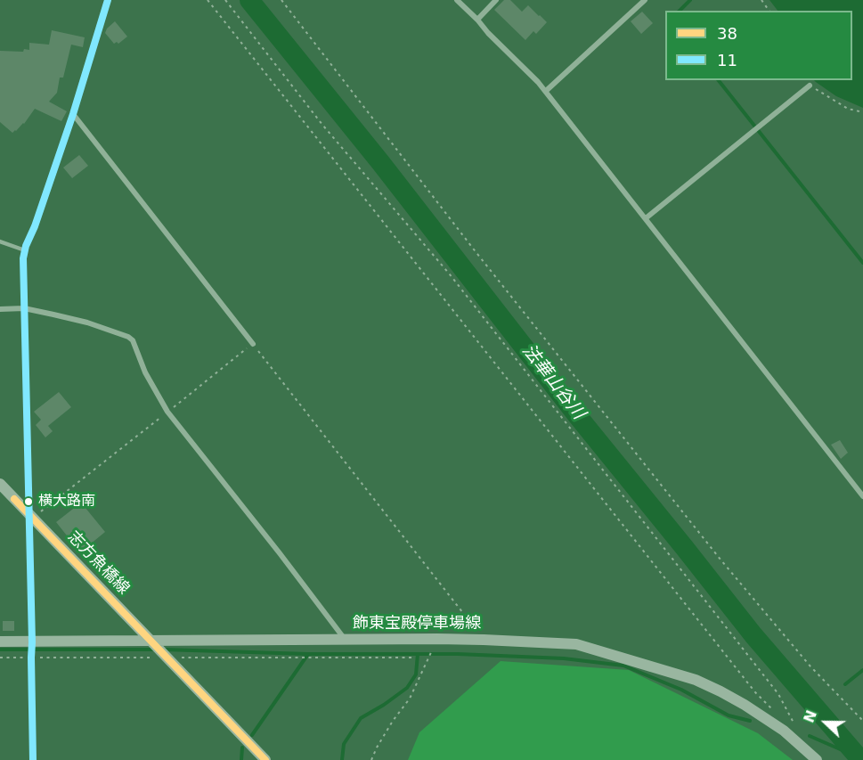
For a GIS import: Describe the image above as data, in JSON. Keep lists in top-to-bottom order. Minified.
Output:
{"streets":{"main road":["志方魚橋線","飾東宝殿停車場線"]},"crossings":[["志方魚橋線","飾東宝殿停車場線"]],"water":["法華山谷川"],"places":["横大路南"],"lines":["transit line 11","transit line 38"],"legend":["38","11"],"north":"left"}
